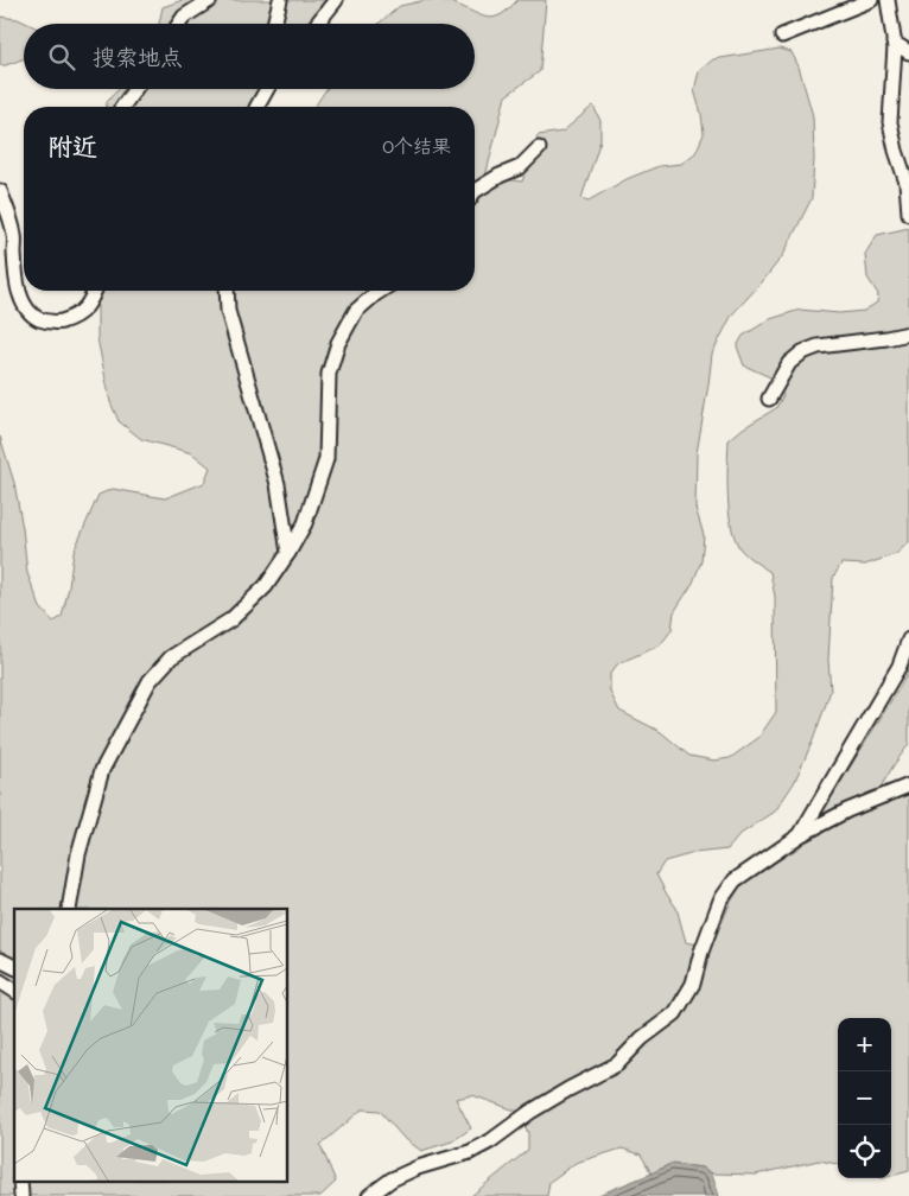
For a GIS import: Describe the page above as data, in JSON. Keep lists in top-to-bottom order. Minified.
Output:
{"page":{"search":"搜索地点","heading":["附近","0个结果"],"map_buttons":["+","−"]}}
